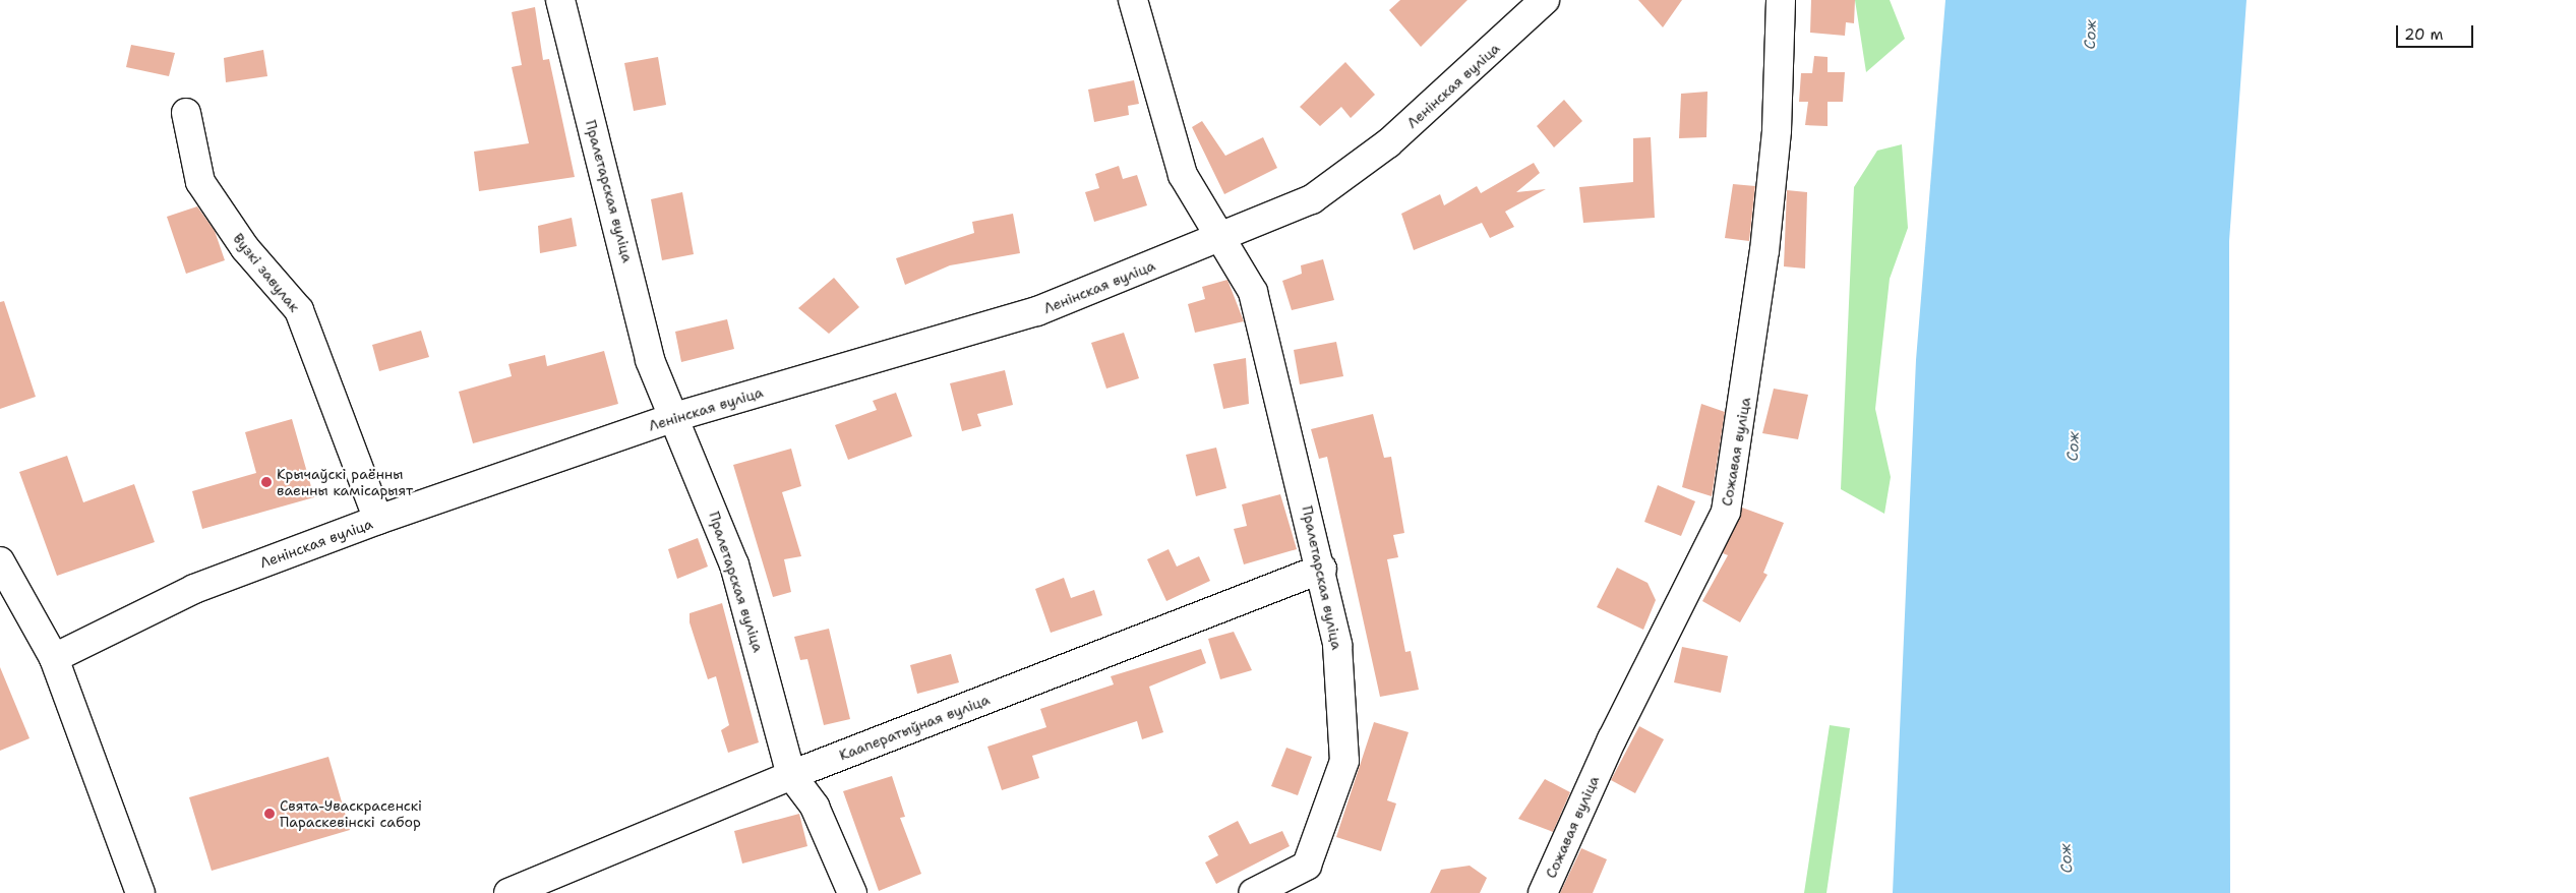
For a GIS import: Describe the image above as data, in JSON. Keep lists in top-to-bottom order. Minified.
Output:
{"streets":{"street":["Ленінская вуліца","Пралетарская вуліца","Вузкі завулак","Сожавая вуліца","Кааператыўная вуліца"]},"crossings":[["Ленінская вуліца","Пралетарская вуліца"],["Ленінская вуліца","Вузкі завулак"],["Пралетарская вуліца","Кааператыўная вуліца"]],"water":["Сож"],"places":["Крычаўскі раённы ваенны камісарыят","Свята-Уваскрасенскі Параскевінскі сабор"],"scale_bar":"20 m"}
